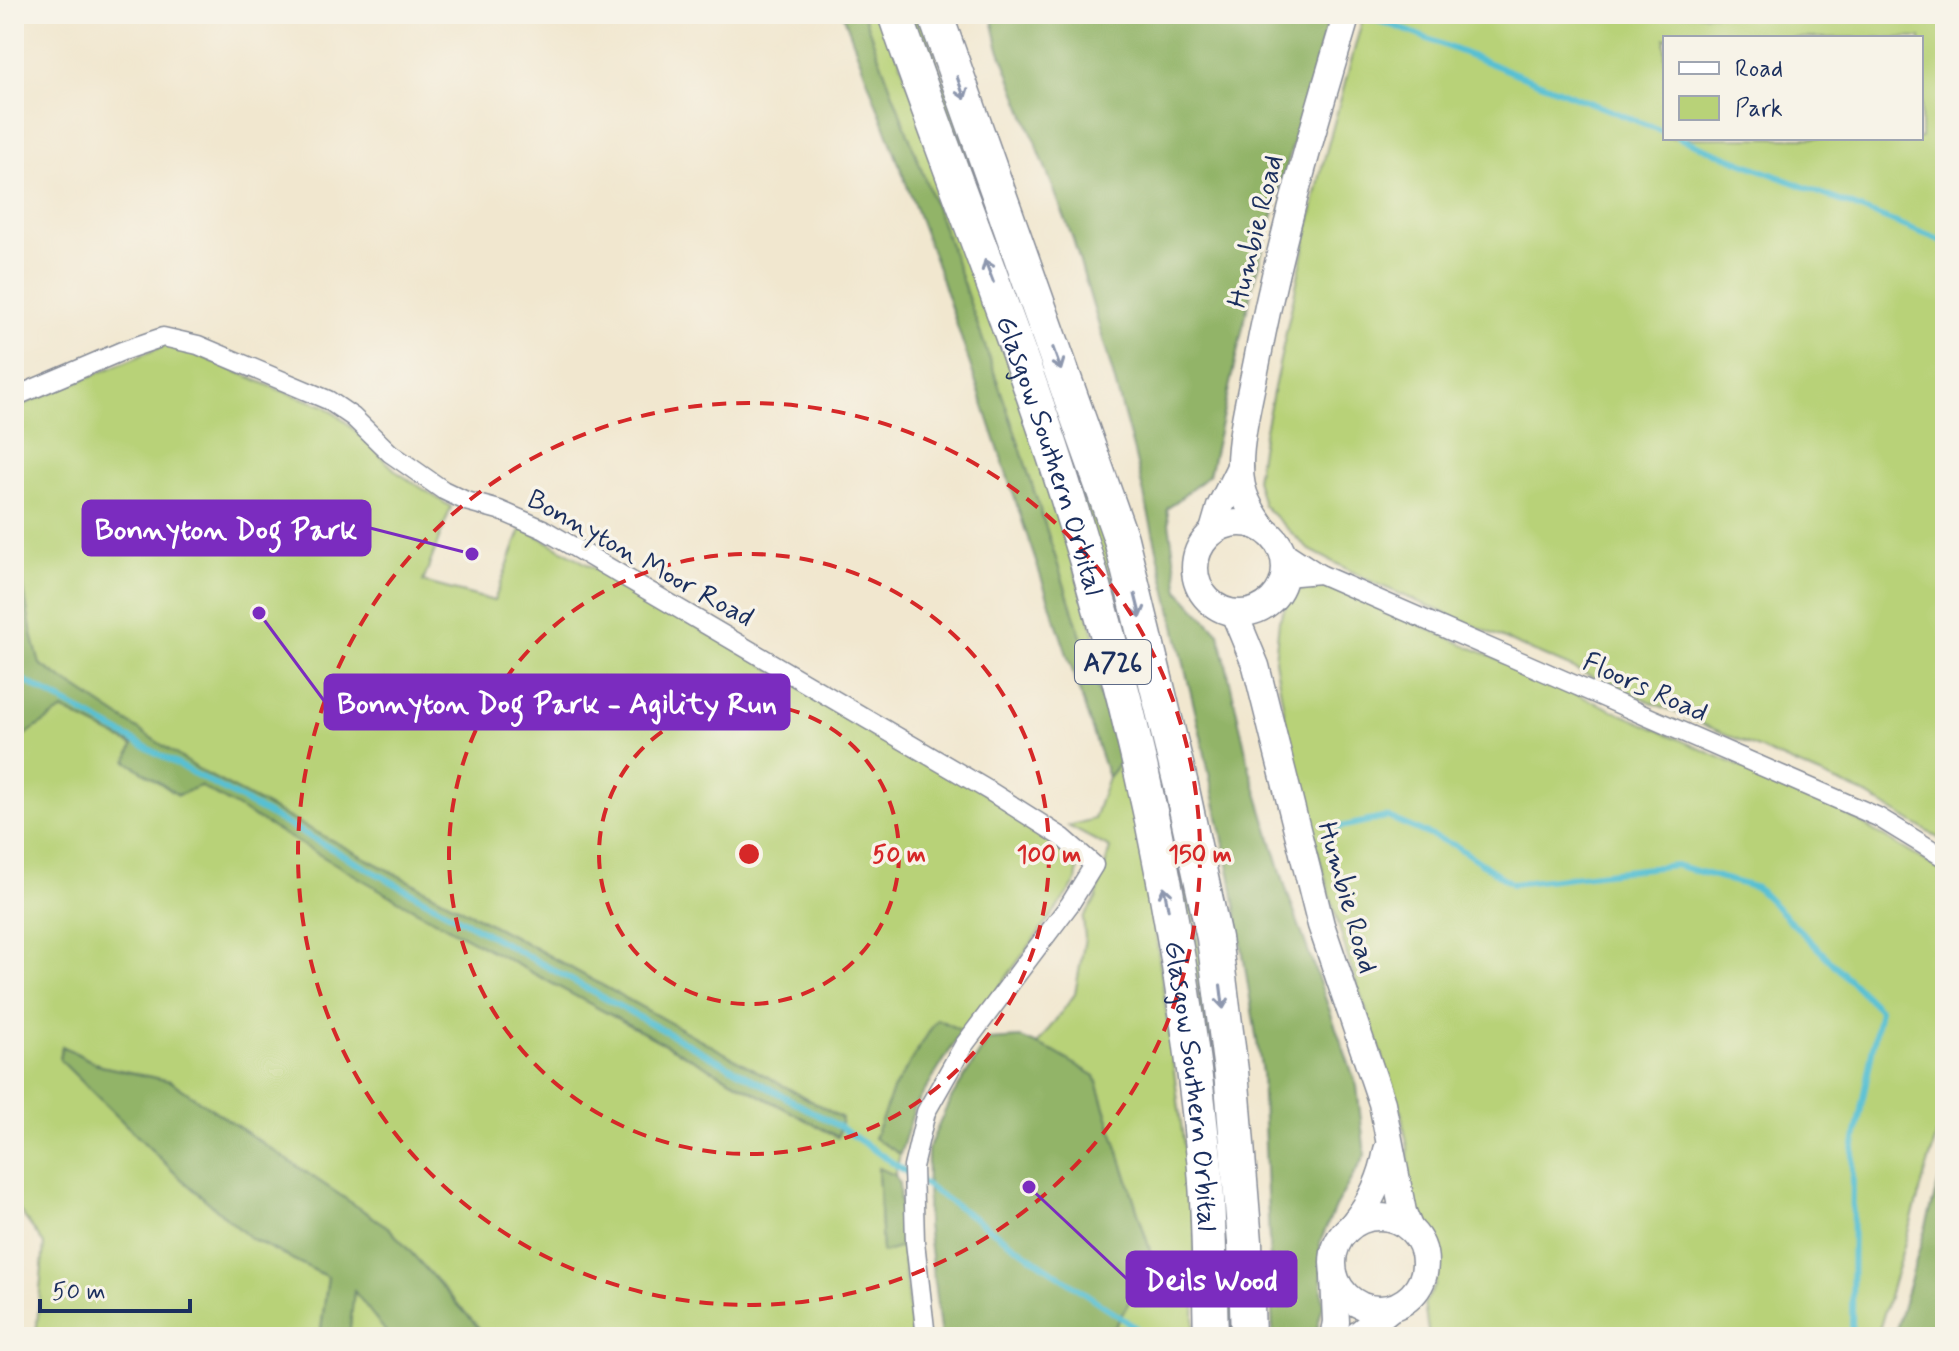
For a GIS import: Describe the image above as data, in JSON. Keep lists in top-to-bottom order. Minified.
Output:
{"streets":{"highway":["Glasgow Southern Orbital","A726"],"street":["Humbie Road","Bonnyton Moor Road","Floors Road"]},"crossings":[["Humbie Road","Floors Road"]],"places":["Bonnyton Dog Park","Bonnyton Dog Park - Agility Run","Deils Wood"],"legend":["Road","Park"],"scale_bar":"50 m","rings":["50 m","100 m","150 m"]}
